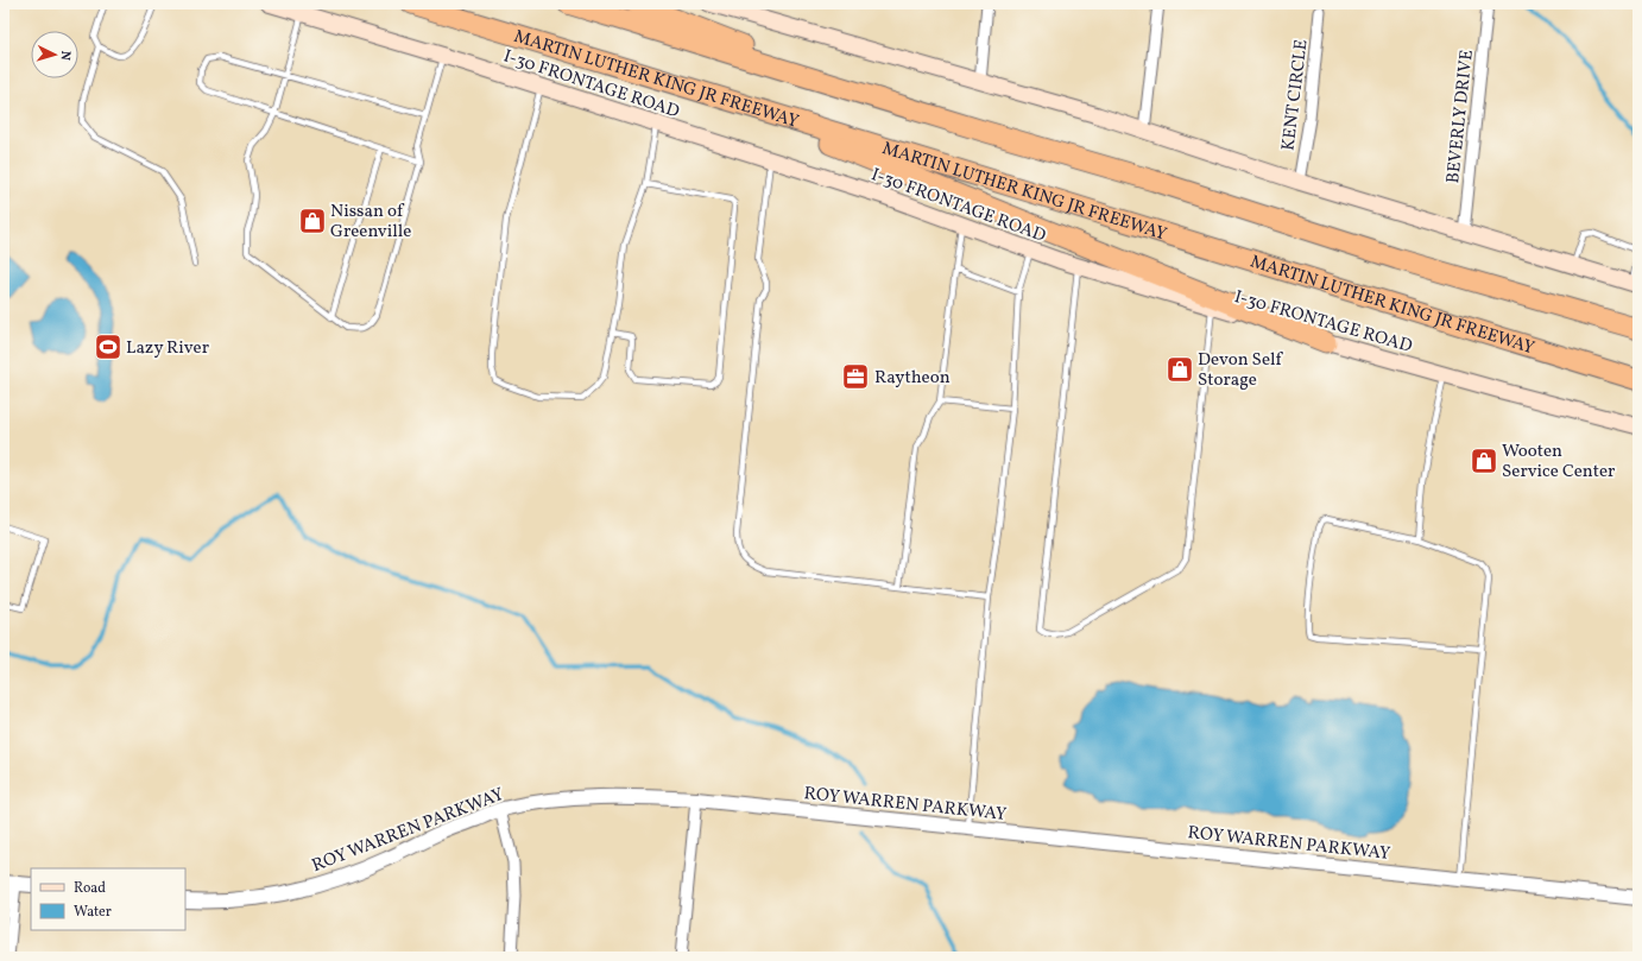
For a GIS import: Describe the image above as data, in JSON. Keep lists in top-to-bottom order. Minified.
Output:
{"streets":{"highway":["MARTIN LUTHER KING JR FREEWAY"],"main road":["I-30 FRONTAGE ROAD"],"street":["KENT CIRCLE","BEVERLY DRIVE","ROY WARREN PARKWAY"]},"places":{"shop":["Nissan of Greenville","Devon Self Storage","Wooten Service Center"],"sports":["Lazy River"],"office":["Raytheon"]},"legend":["Road","Water"],"north":"right"}
